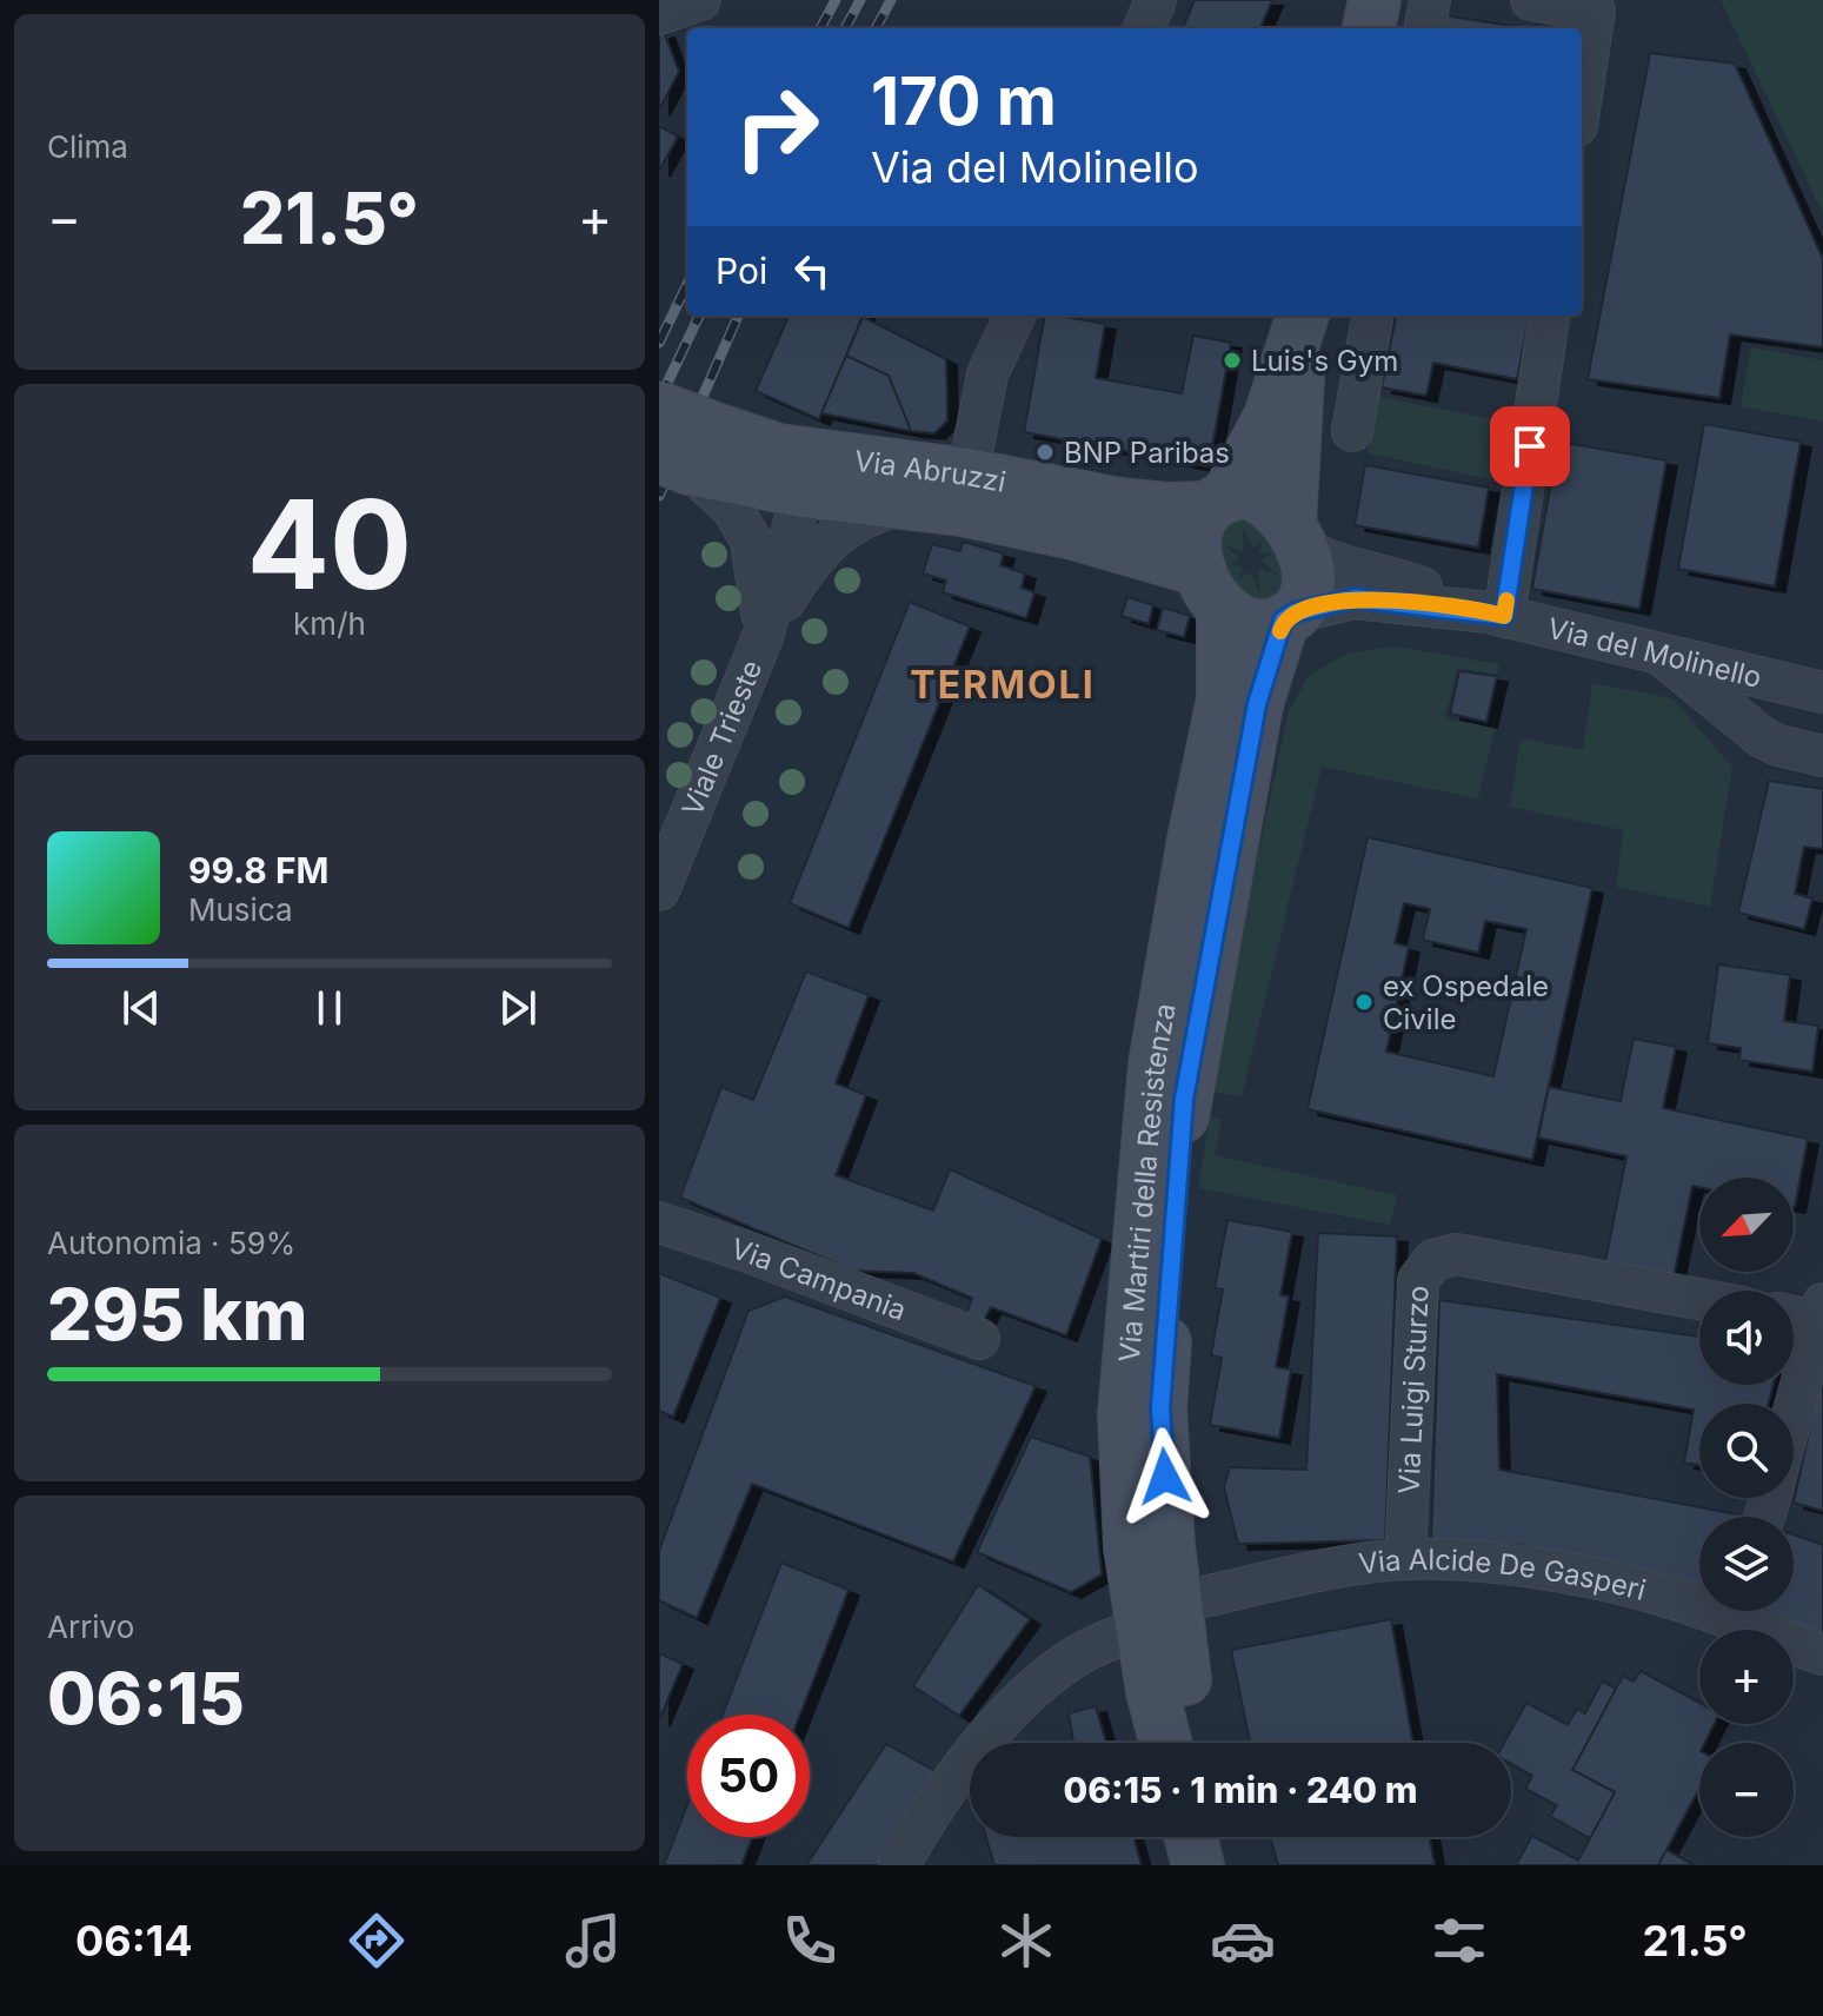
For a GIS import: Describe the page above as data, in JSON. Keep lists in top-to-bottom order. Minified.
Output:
{"streets":{"main road":["Via Abruzzi","Via Martiri della Resistenza"],"street":["Via del Molinello","Viale Trieste","Via Campania","Via Luigi Sturzo","Via Alcide De Gasperi"]},"crossings":[["Via Abruzzi","Via del Molinello"],["Via Abruzzi","Viale Trieste"],["Via Abruzzi","Via Martiri della Resistenza"],["Via del Molinello","Via Martiri della Resistenza"],["Via Martiri della Resistenza","Via Alcide De Gasperi"],["Via Luigi Sturzo","Via Alcide De Gasperi"]],"districts":["TERMOLI"],"places":["Luis's Gym","BNP Paribas","ex Ospedale Civile"],"north":"bottom left","page":{"tile":["Clima",["40","km/h"],["Autonomia · 59%","295 km"],["Arrivo","06:15"]],"turn":["170 m","Via del Molinello"],"heat":["−","21.5°","+"],"then":"Poi","song":["99.8 FM","Musica"],"map_buttons":["+","−"],"limit":"50","trip":"06:15 · 1 min · 240 m","tabs":["06:14","21.5°"]}}
